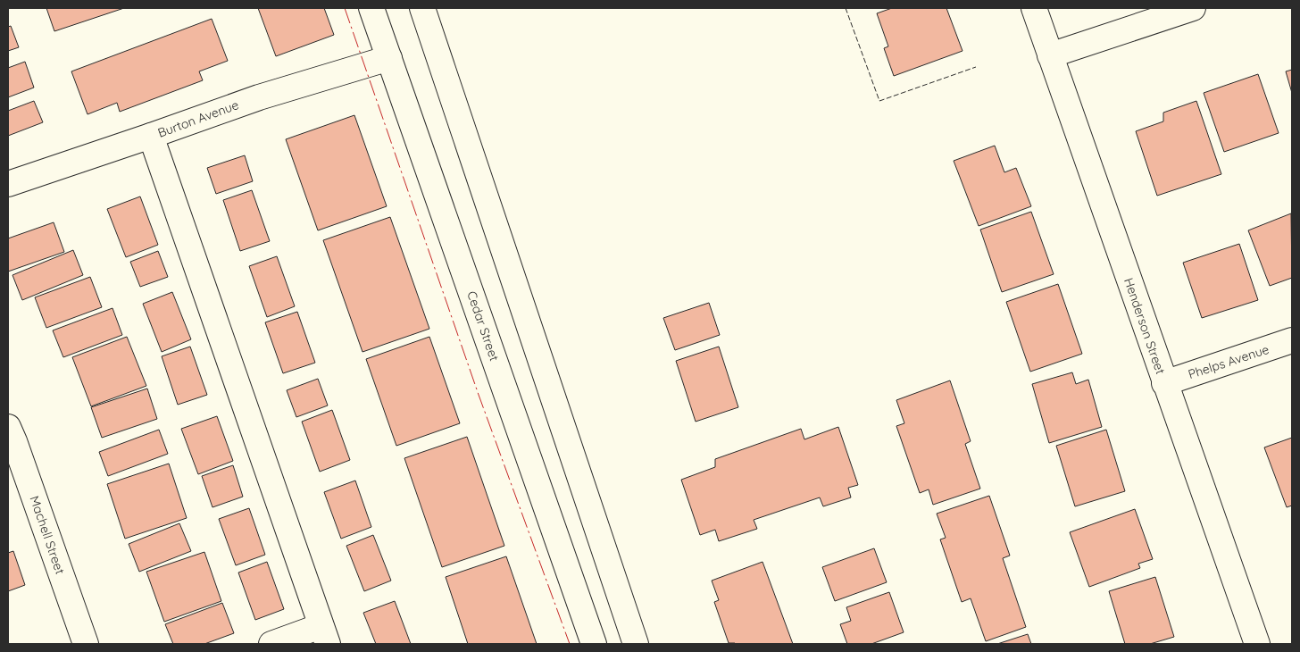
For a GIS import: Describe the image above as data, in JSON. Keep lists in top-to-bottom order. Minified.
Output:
{"streets":{"street":["Burton Avenue","Cedar Street","Henderson Street","Phelps Avenue","Machell Street"]},"crossings":[["Burton Avenue","Cedar Street"],["Henderson Street","Phelps Avenue"]]}
